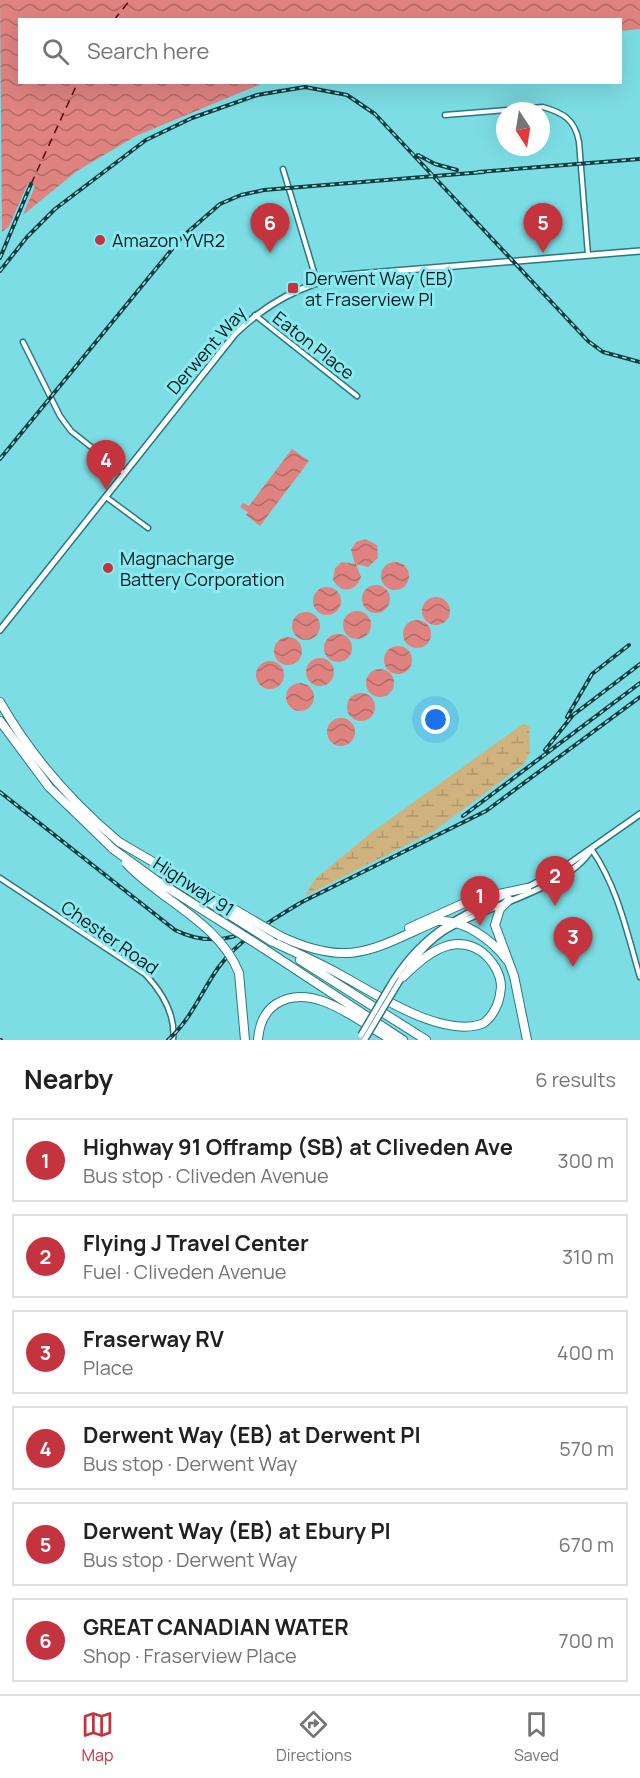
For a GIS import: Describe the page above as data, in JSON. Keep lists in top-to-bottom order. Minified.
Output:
{"streets":{"highway":["Highway 91"],"street":["Eaton Place","Derwent Way","Chester Road"]},"crossings":[["Eaton Place","Derwent Way"]],"places":{"other":["Amazon YVR2","Magnacharge Battery Corporation"],"transit":["Derwent Way (EB) at Fraserview Pl"]},"north":"bottom","page":{"search":"Search here","pins":["5","6","4","2","1","3"],"heading":["Nearby","6 results"],"list":[{"mark":"1","name":"Highway 91 Offramp (SB) at Cliveden Ave","note":"Bus stop · Cliveden Avenue","value":"300 m"},{"mark":"2","name":"Flying J Travel Center","note":"Fuel · Cliveden Avenue","value":"310 m"},{"mark":"3","name":"Fraserway RV","note":"Place","value":"400 m"},{"mark":"4","name":"Derwent Way (EB) at Derwent Pl","note":"Bus stop · Derwent Way","value":"570 m"},{"mark":"5","name":"Derwent Way (EB) at Ebury Pl","note":"Bus stop · Derwent Way","value":"670 m"},{"mark":"6","name":"GREAT CANADIAN WATER","note":"Shop · Fraserview Place","value":"700 m"}],"nav":["Map","Directions","Saved"]}}
